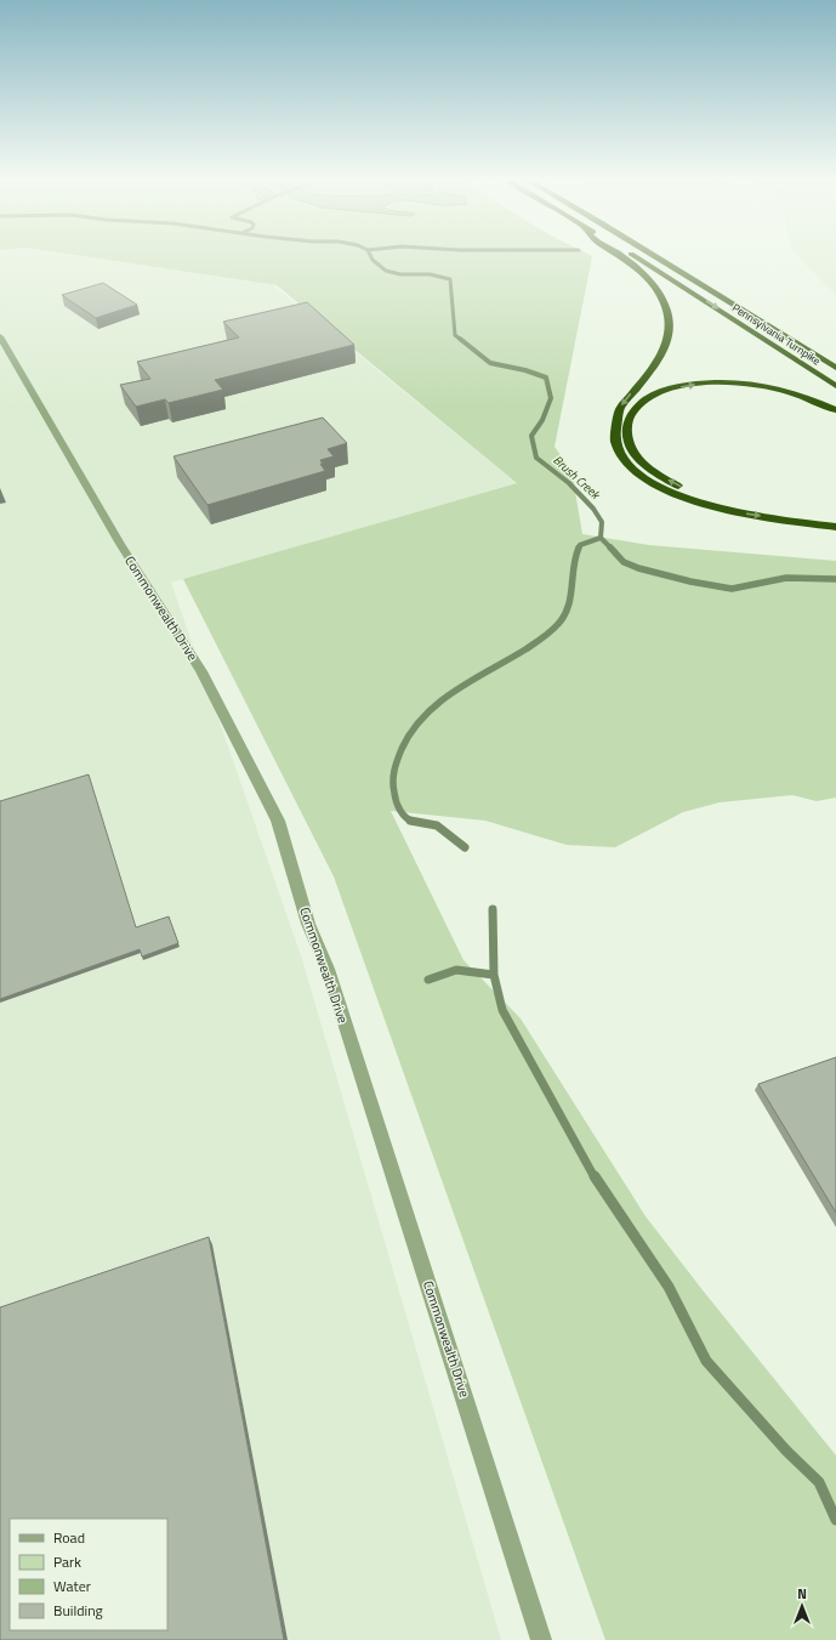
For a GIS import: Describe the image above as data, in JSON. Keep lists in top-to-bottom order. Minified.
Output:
{"streets":{"highway":["Pennsylvania Turnpike"],"street":["Commonwealth Drive"]},"water":["Brush Creek"],"legend":["Road","Park","Water","Building"],"north":"top"}
